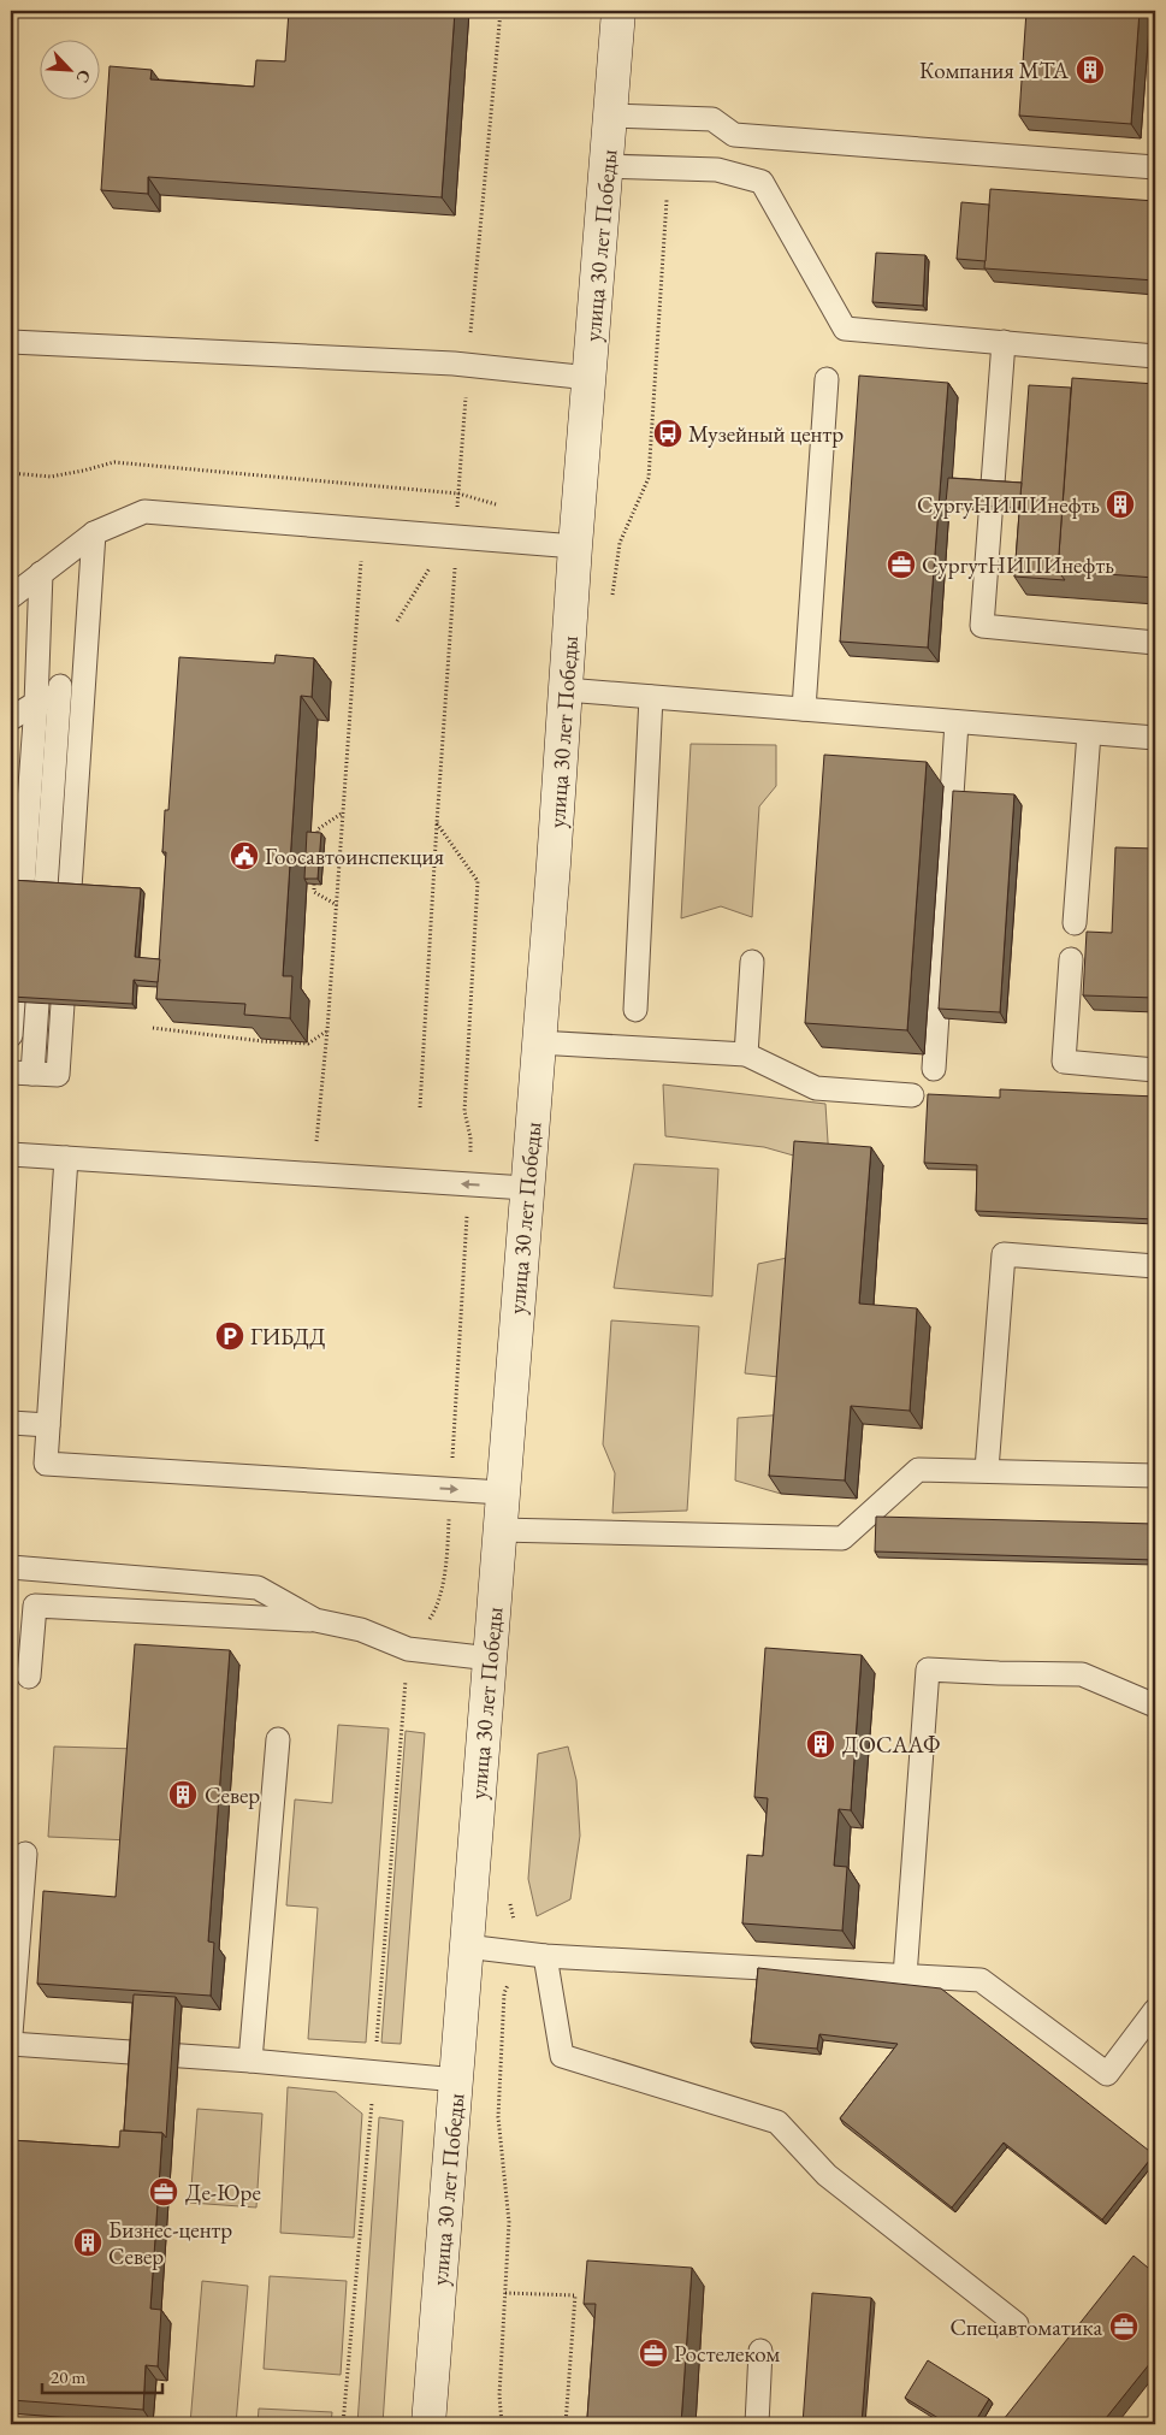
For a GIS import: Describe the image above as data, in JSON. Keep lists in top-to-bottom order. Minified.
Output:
{"streets":{"main road":["улица 30 лет Победы"]},"places":{"building":["Компания MTA","СургуНИПИнефть","ДОСААФ","Север","Бизнес-центр Север"],"bus stop":["Музейный центр"],"office":["СургутНИПИнефть","Де-Юре","Спецавтоматика","Ростелеком"],"public building":["Гоосавтоинспекция"],"parking":["ГИБДД"]},"scale_bar":"20 m","north":"bottom right"}
